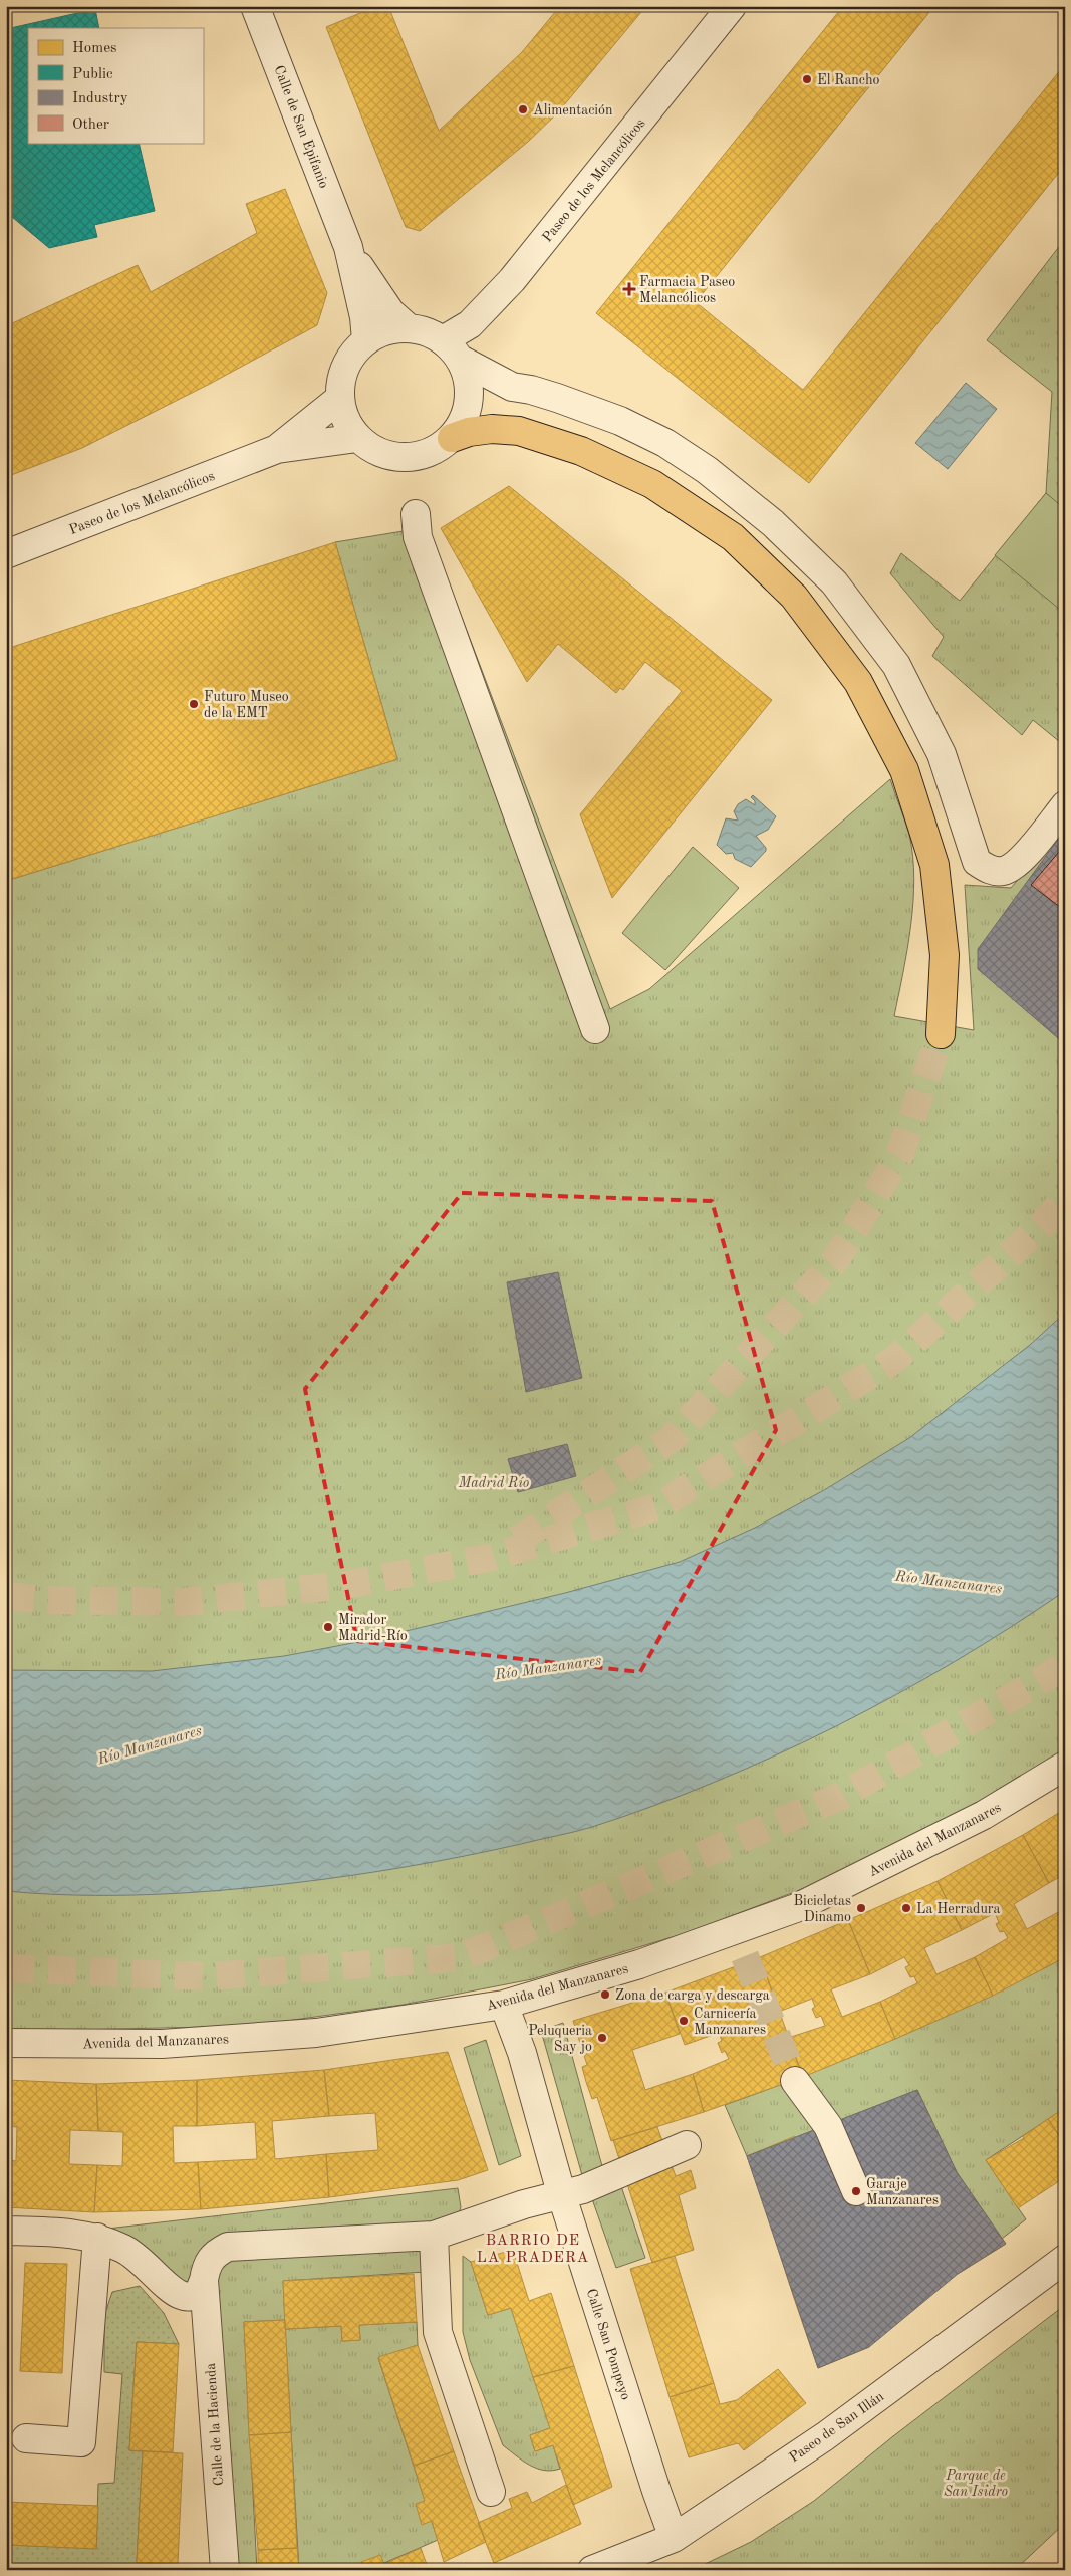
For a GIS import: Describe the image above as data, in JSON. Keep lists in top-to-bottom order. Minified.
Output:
{"streets":{"street":["Calle de San Epifanio","Paseo de los Melancólicos","Avenida del Manzanares","Calle San Pompeyo","Calle de la Hacienda","Paseo de San Illán"]},"crossings":[["Calle de San Epifanio","Paseo de los Melancólicos"],["Avenida del Manzanares","Calle San Pompeyo"],["Calle San Pompeyo","Calle de la Hacienda"],["Calle San Pompeyo","Paseo de San Illán"]],"districts":["BARRIO DE LA PRADERA"],"water":["Río Manzanares"],"parks":["Madrid Río","Parque de San Isidro"],"places":{"other":["El Rancho","Alimentación","Futuro Museo de la EMT","Mirador Madrid-Río","Bicicletas Dinamo","La Herradura","Zona de carga y descarga","Carnicería Manzanares","Peluqueria Say jo","Garaje Manzanares"],"health":["Farmacia Paseo Melancólicos"]},"legend":["Homes","Public","Industry","Other"]}
